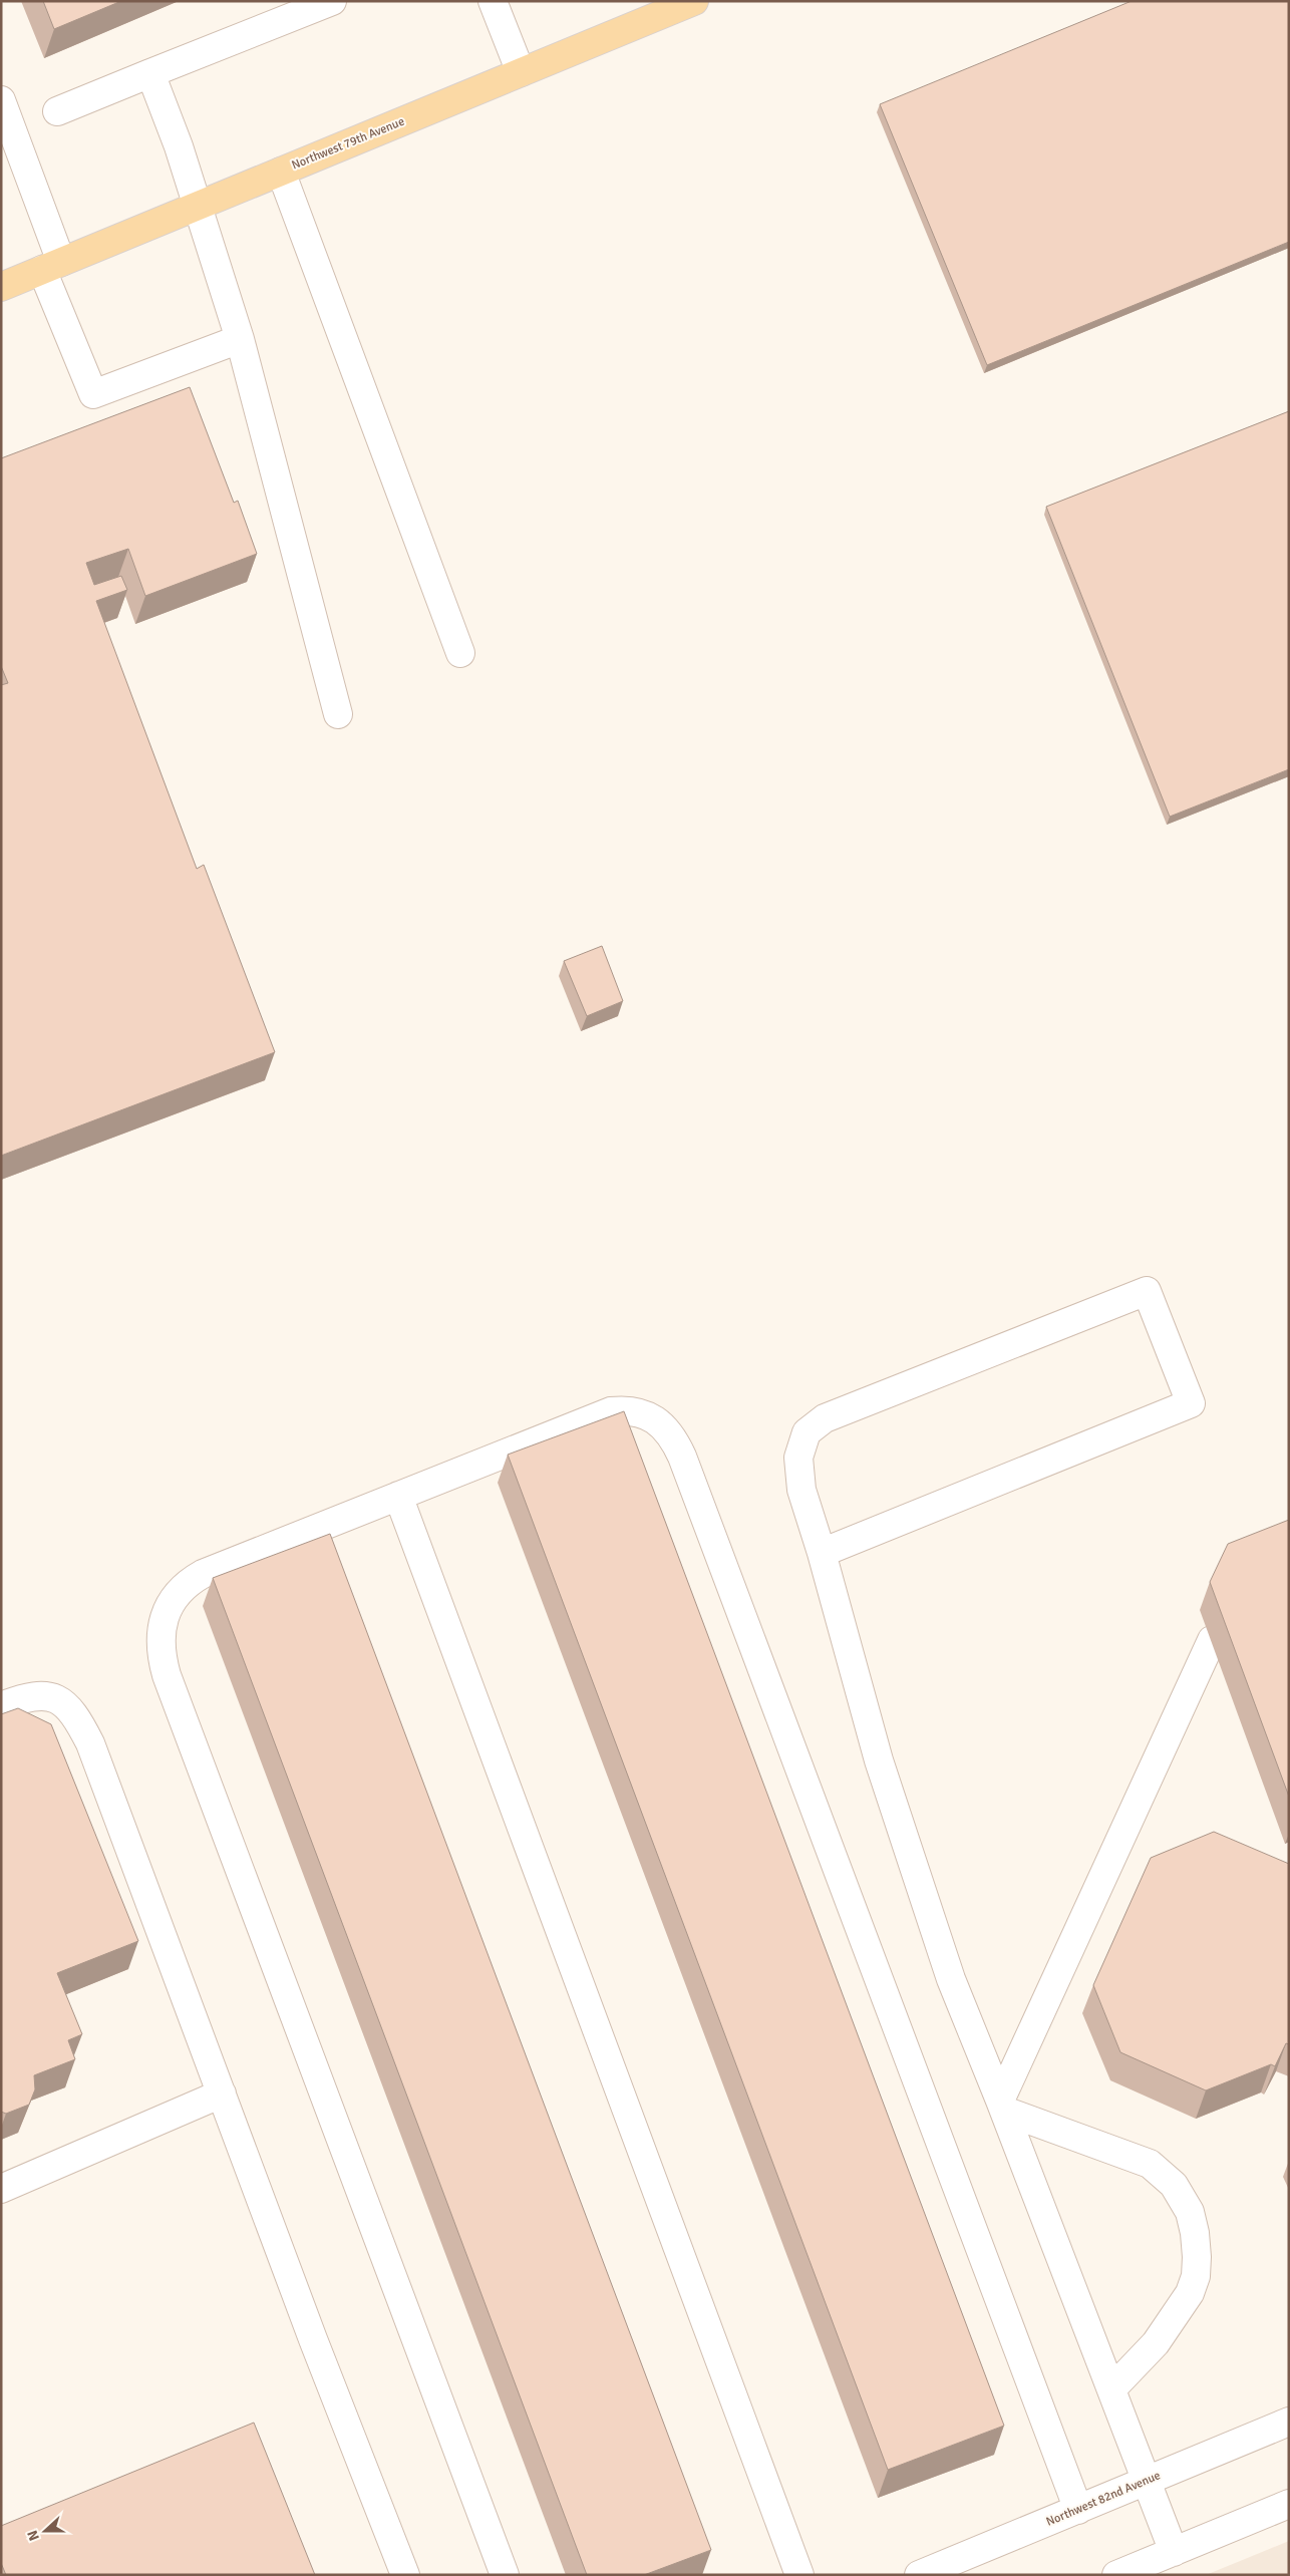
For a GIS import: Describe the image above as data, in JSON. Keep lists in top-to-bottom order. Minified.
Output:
{"streets":{"main road":["Northwest 79th Avenue"],"street":["Northwest 82nd Avenue"]},"north":"left"}
